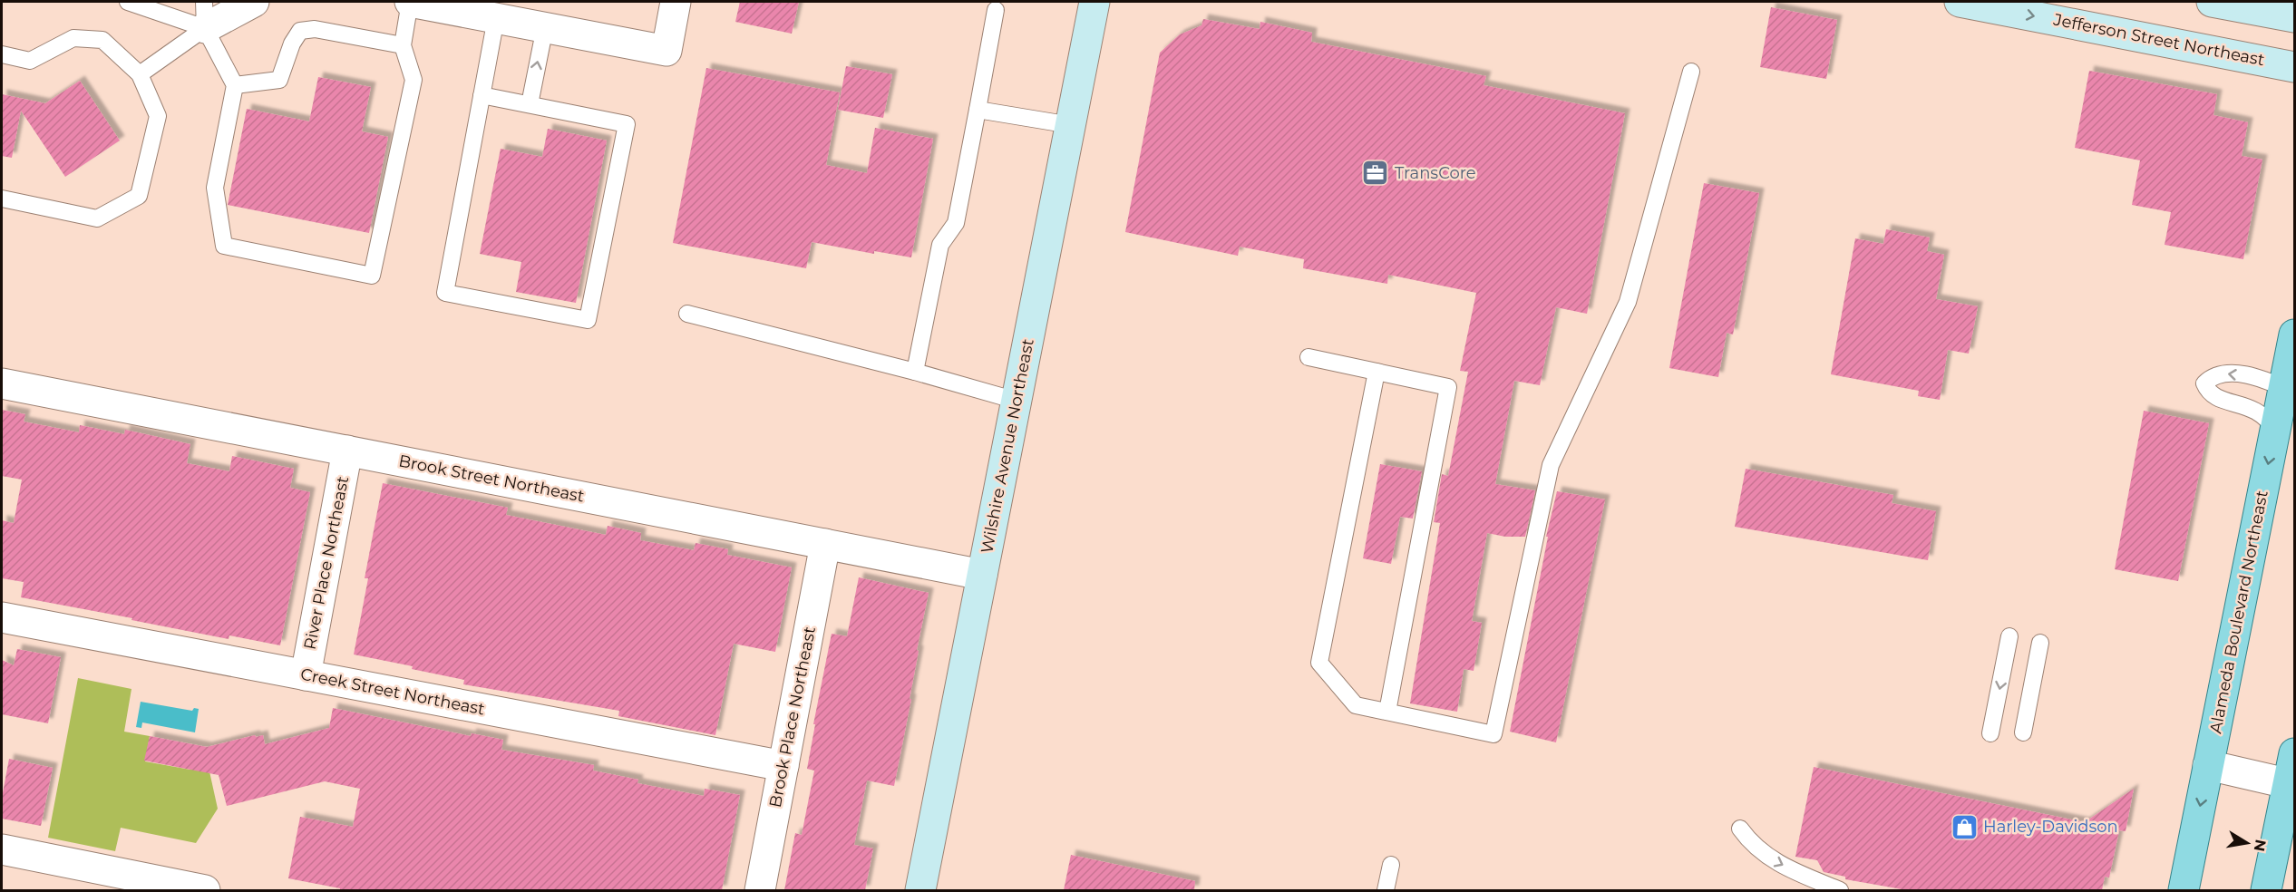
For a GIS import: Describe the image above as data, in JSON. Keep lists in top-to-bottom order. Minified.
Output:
{"streets":{"main road":["Alameda Boulevard Northeast"],"street":["Jefferson Street Northeast","Wilshire Avenue Northeast","Brook Street Northeast","River Place Northeast","Creek Street Northeast","Brook Place Northeast"]},"crossings":[["Wilshire Avenue Northeast","Brook Street Northeast"],["Brook Street Northeast","River Place Northeast"],["Brook Street Northeast","Brook Place Northeast"],["River Place Northeast","Creek Street Northeast"],["Creek Street Northeast","Brook Place Northeast"]],"one_way":["Jefferson Street Northeast","Alameda Boulevard Northeast"],"places":{"office":["TransCore"],"shop":["Harley-Davidson"]},"north":"right"}
